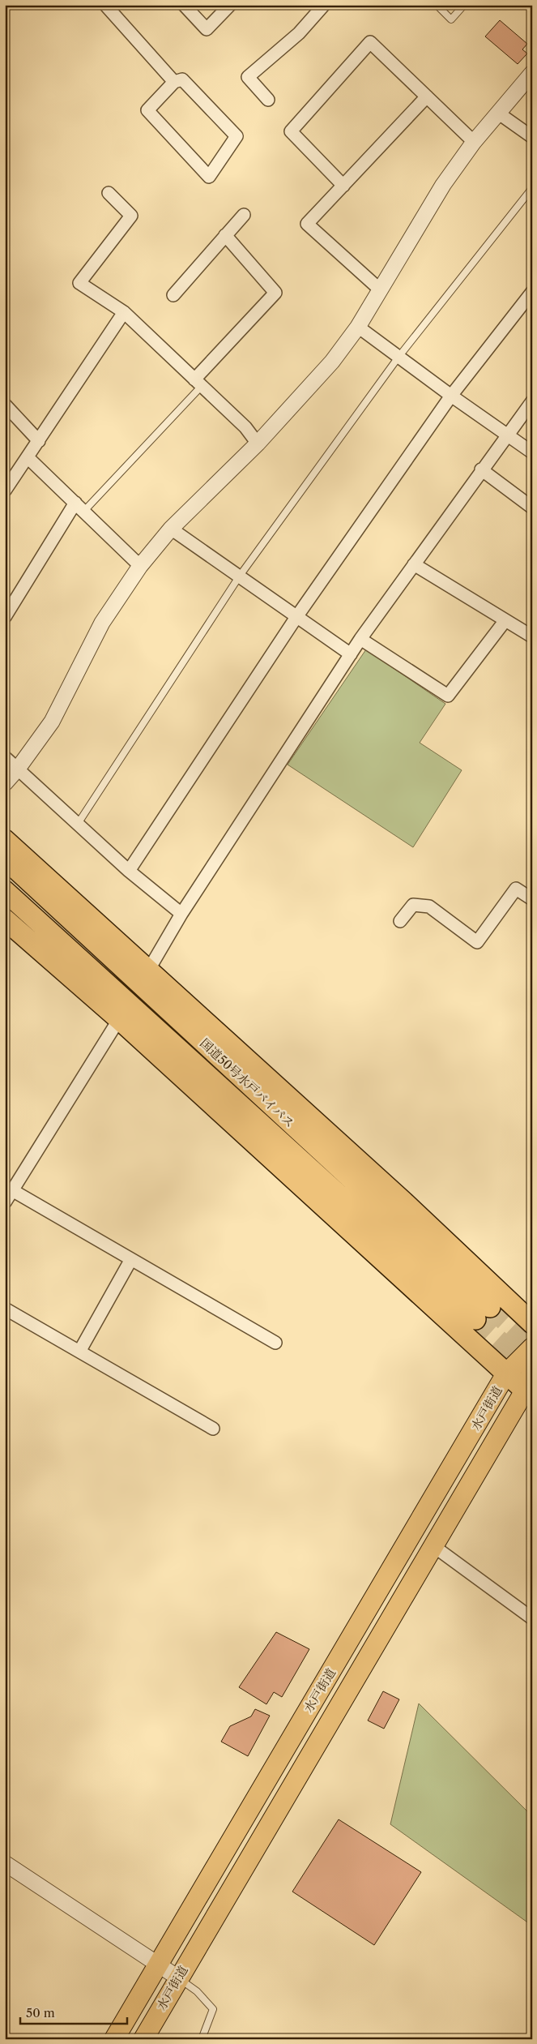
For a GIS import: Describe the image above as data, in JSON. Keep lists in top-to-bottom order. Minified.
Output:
{"streets":{"highway":["国道50号水戸バイパス"],"main road":["水戸街道"]},"scale_bar":"50 m"}
